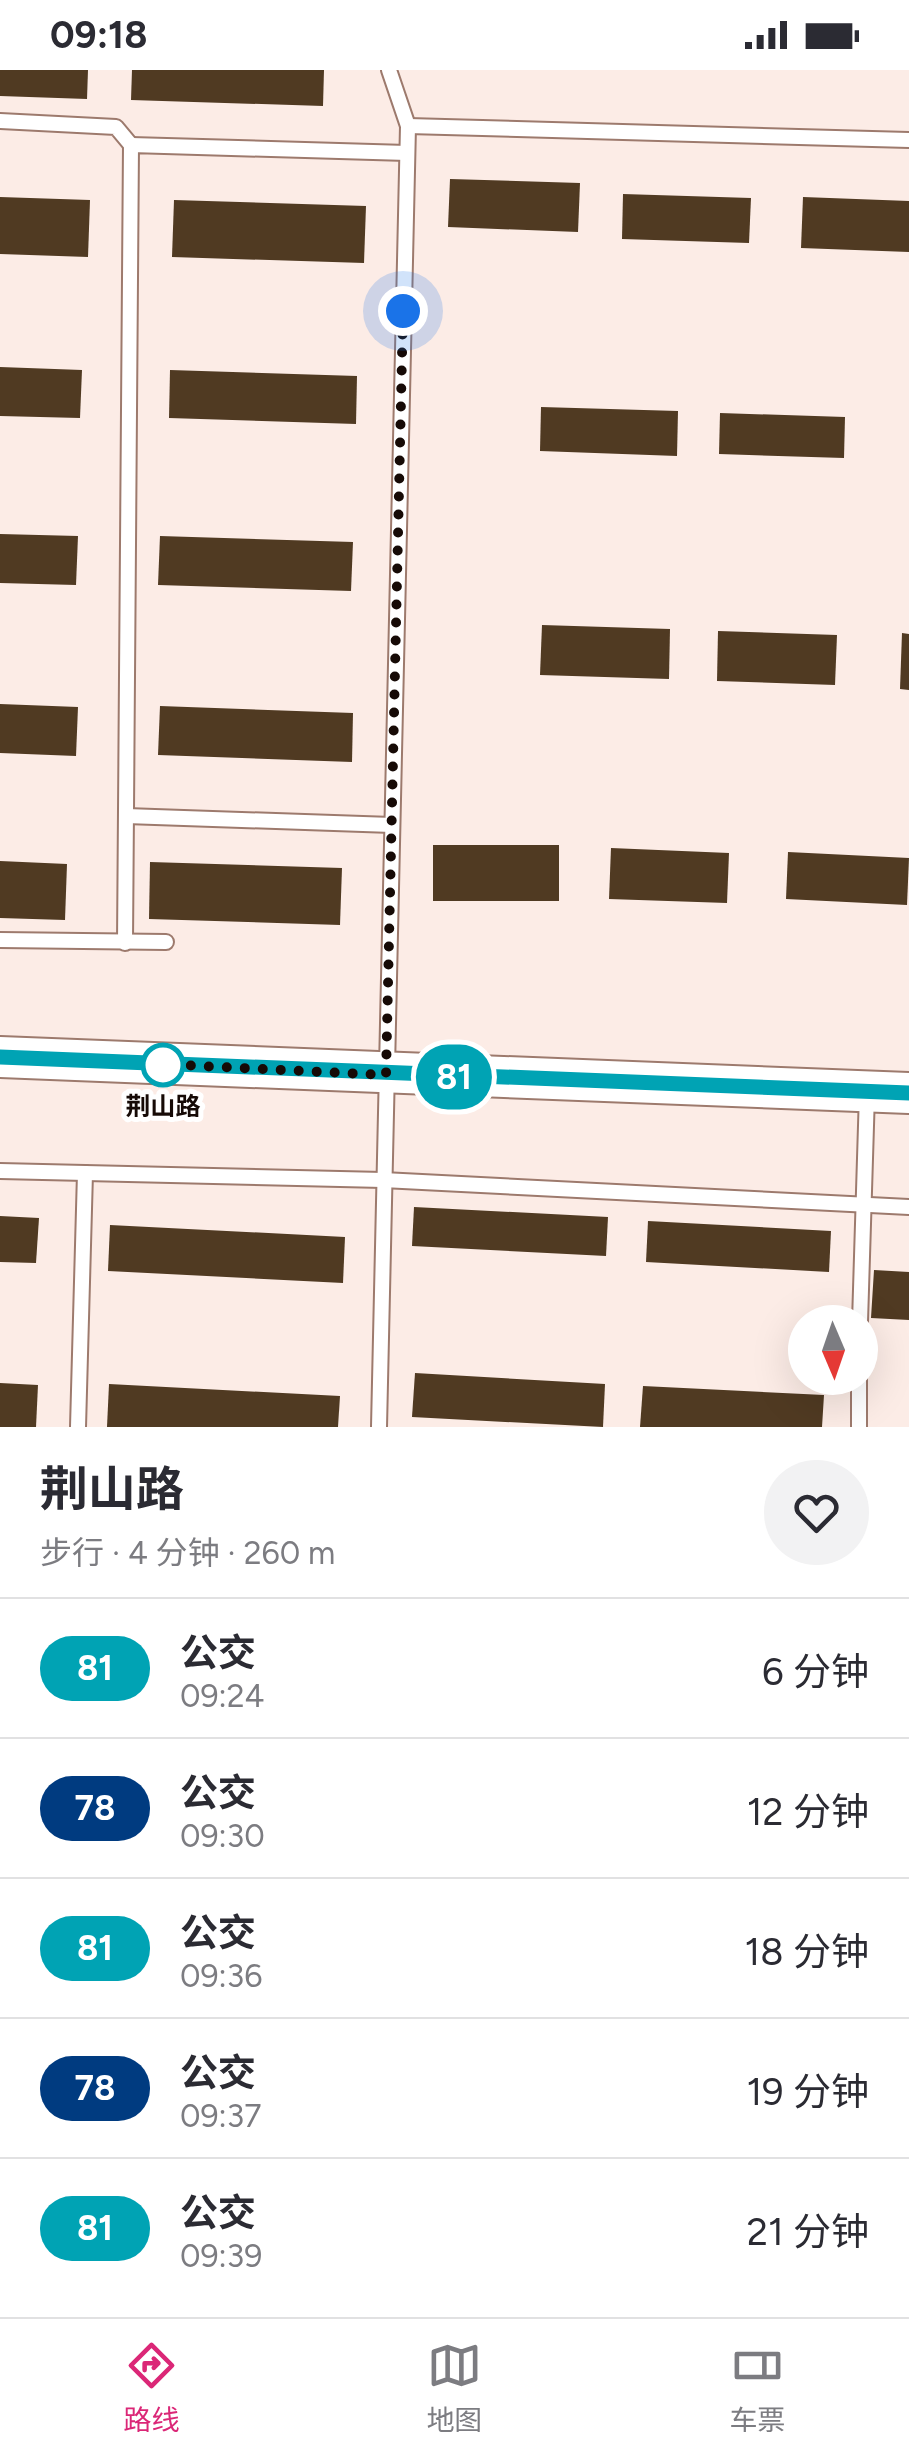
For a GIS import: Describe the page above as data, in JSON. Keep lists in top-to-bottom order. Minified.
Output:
{"places":["荆山路"],"lines":["bus line 81"],"north":"bottom","page":{"status":"09:18","on_map":"81","heading":["荆山路","步行 · 4 分钟 · 260 m"],"list":[{"mark":"81","name":"公交","note":"09:24","value":"6 分钟"},{"mark":"78","name":"公交","note":"09:30","value":"12 分钟"},{"mark":"81","name":"公交","note":"09:36","value":"18 分钟"},{"mark":"78","name":"公交","note":"09:37","value":"19 分钟"},{"mark":"81","name":"公交","note":"09:39","value":"21 分钟"}],"tabs":["路线","地图","车票"]}}
